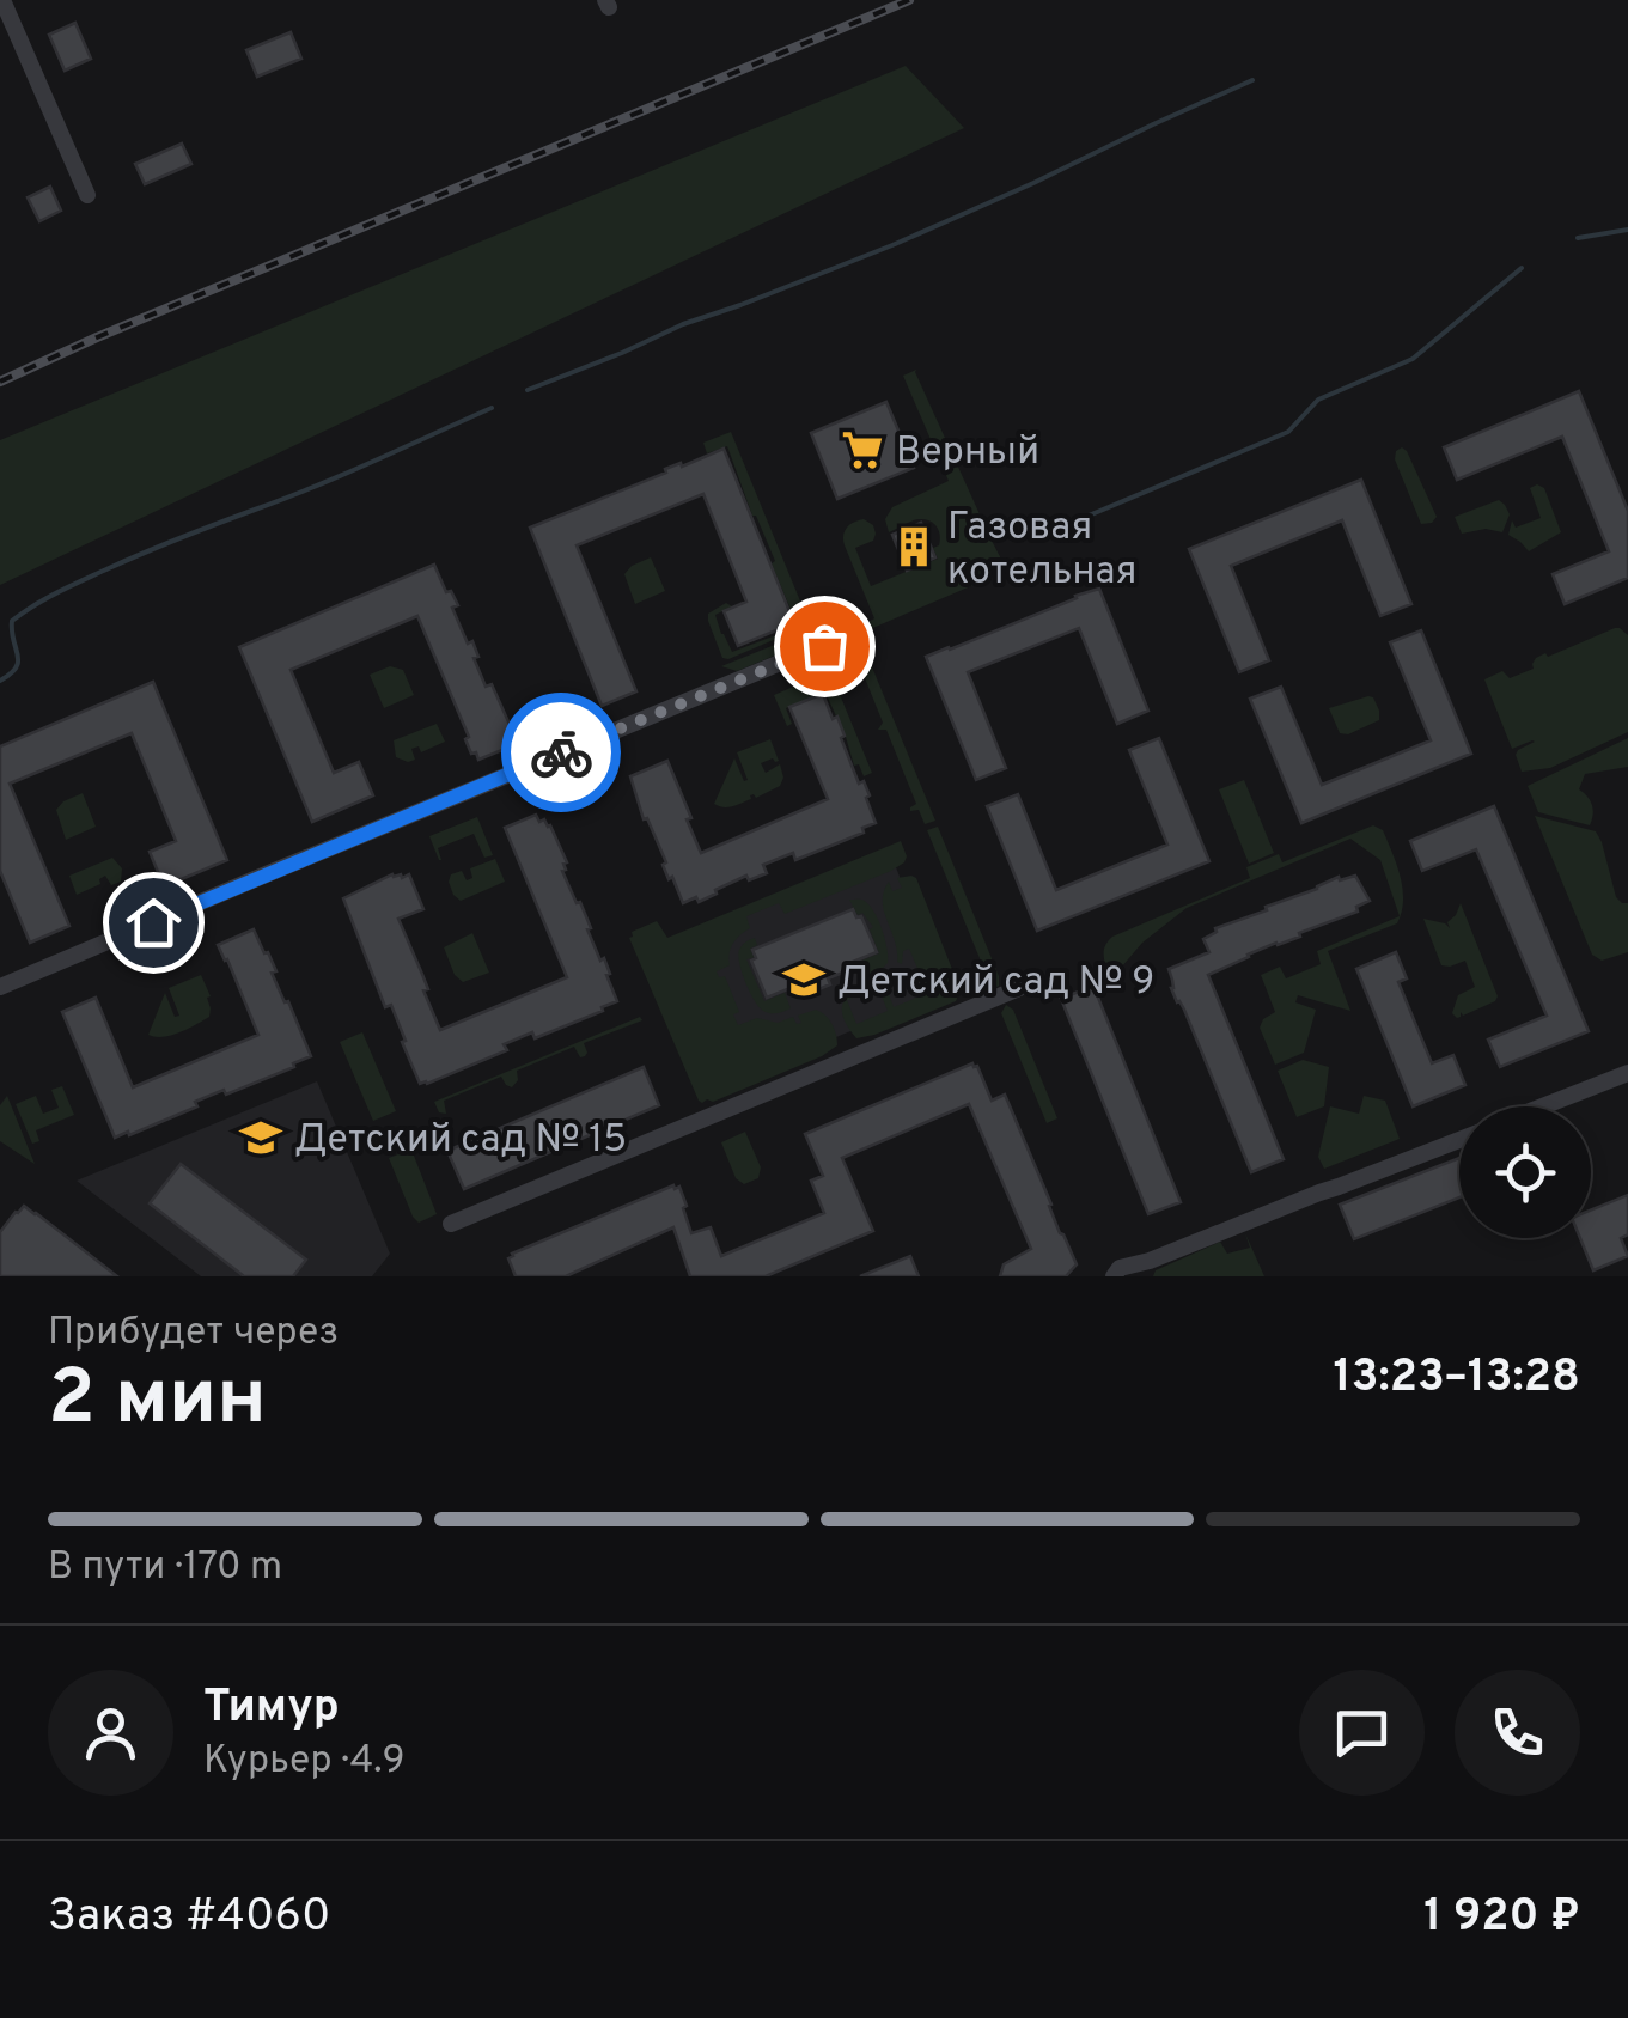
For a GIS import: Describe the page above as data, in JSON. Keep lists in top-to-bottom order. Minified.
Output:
{"places":{"supermarket":["Верный"],"building":["Газовая котельная"],"school or university":["Детский сад № 9","Детский сад № 15"]},"page":{"heading":["2 мин","Прибудет через","13:23–13:28"],"panel":["Тимур","Курьер · 4.9","Заказ #4060","1 920 ₽"],"bar":"В пути · 170 m"}}
